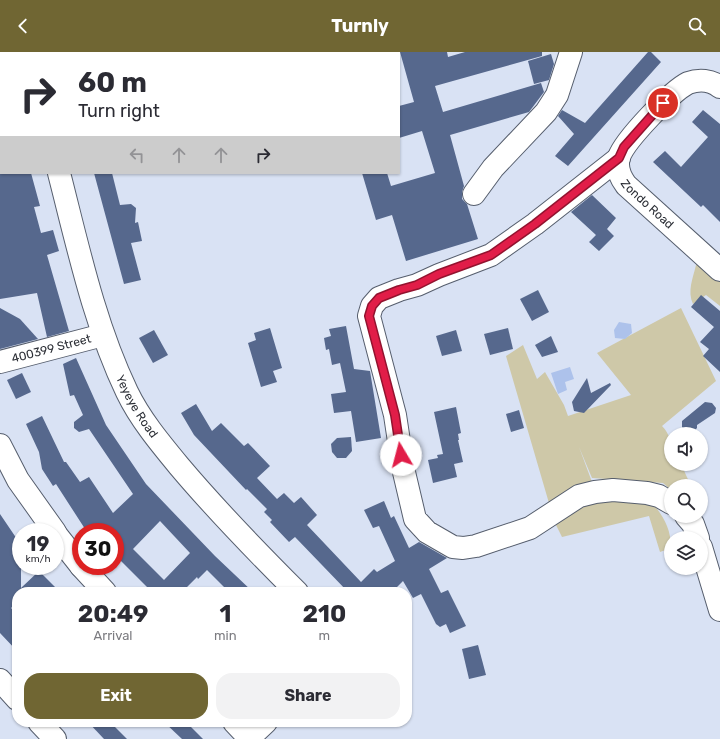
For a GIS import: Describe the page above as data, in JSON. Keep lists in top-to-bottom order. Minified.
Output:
{"streets":{"street":["Zondo Road","400399 Street","Yeyeye Road"]},"crossings":[["400399 Street","Yeyeye Road"]],"page":{"header":"Turnly","turn":["60 m","Turn right"],"speed":"19 km/h","limit":"30","eta":["20:49","Arrival","1","min","210","m"],"buttons":["Exit","Share"]}}
